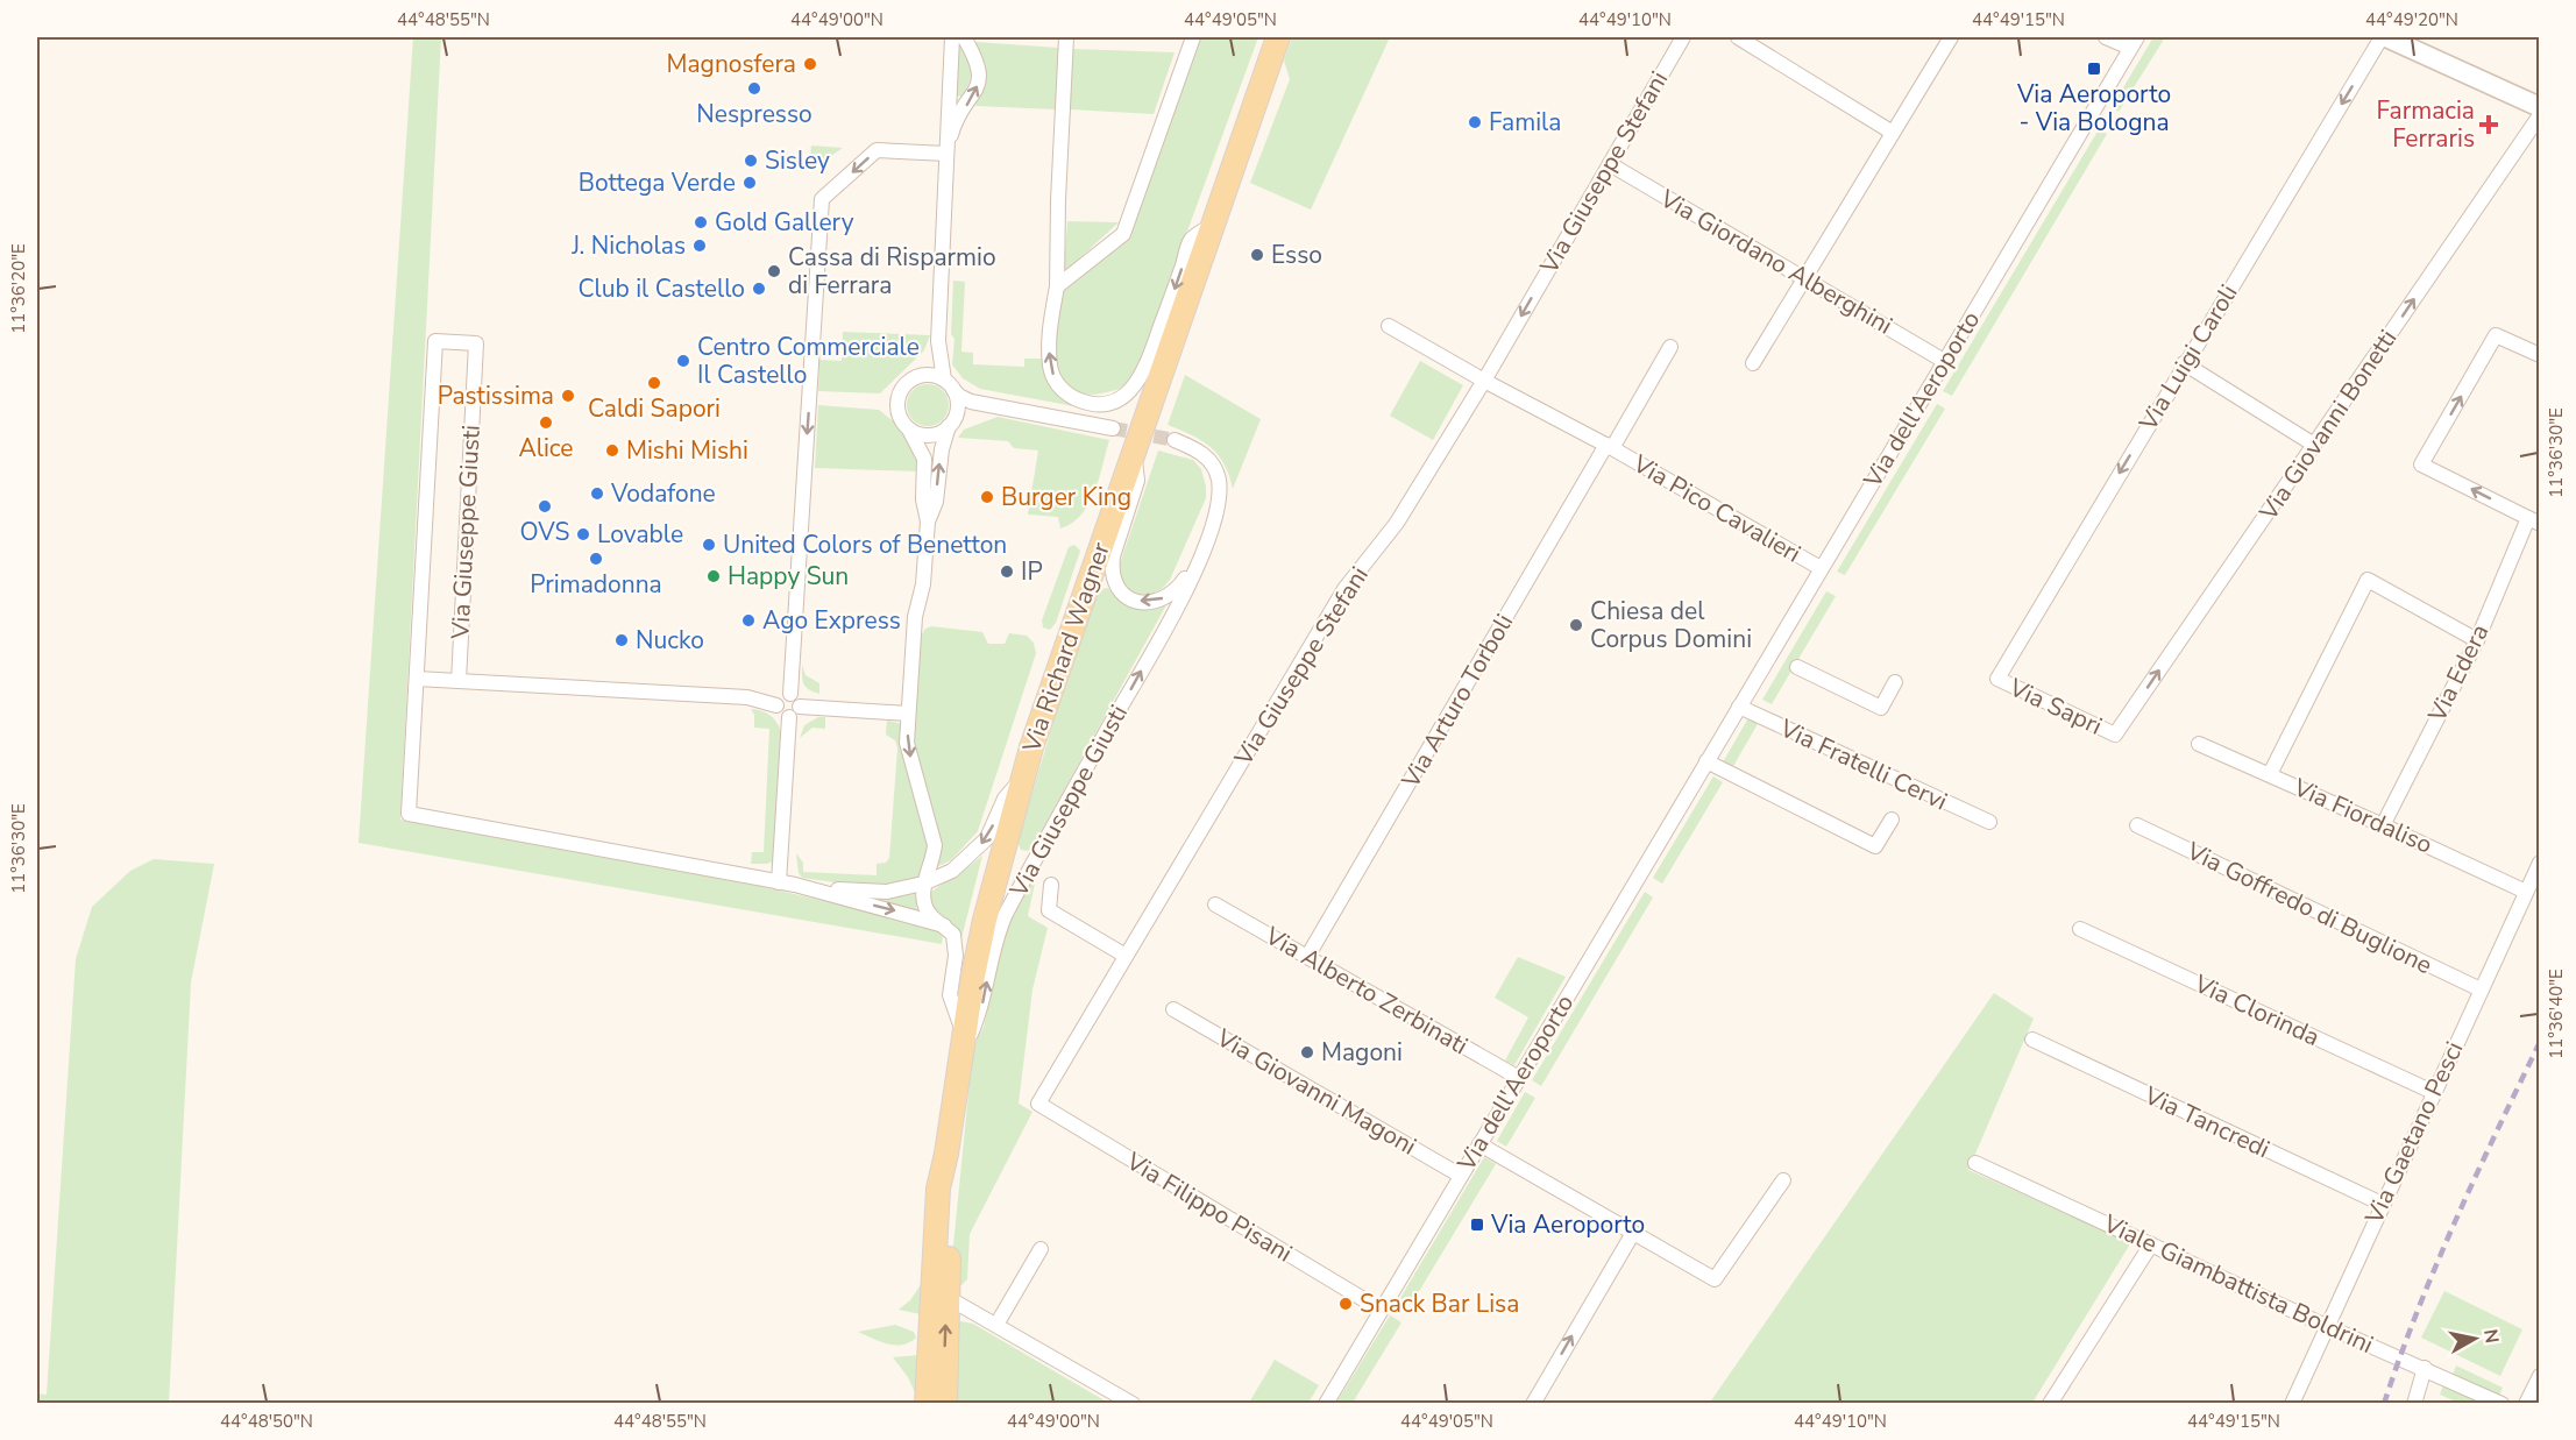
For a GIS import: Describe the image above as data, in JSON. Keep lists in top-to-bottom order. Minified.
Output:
{"streets":{"main road":["Via Richard Wagner"],"street":["Via Giuseppe Stefani","Via Giordano Alberghini","Via Luigi Caroli","Via dell'Aeroporto","Via Giovanni Bonetti","Via Pico Cavalieri","Via Giuseppe Giusti","Via Edera","Via Arturo Torboli","Via Sapri","Via Fratelli Cervi","Via Fiordaliso","Via Goffredo di Buglione","Via Alberto Zerbinati","Via Clorinda","Via Giovanni Magoni","Via Tancredi","Via Gaetano Pesci","Via Filippo Pisani","Viale Giambattista Boldrini"]},"crossings":[["Via Giuseppe Stefani","Via Giordano Alberghini"],["Via Giuseppe Stefani","Via Pico Cavalieri"],["Via Giuseppe Stefani","Via Filippo Pisani"],["Via Giordano Alberghini","Via dell'Aeroporto"],["Via Luigi Caroli","Via Sapri"],["Via dell'Aeroporto","Via Pico Cavalieri"],["Via dell'Aeroporto","Via Fratelli Cervi"],["Via dell'Aeroporto","Via Alberto Zerbinati"],["Via dell'Aeroporto","Via Giovanni Magoni"],["Via dell'Aeroporto","Via Filippo Pisani"],["Via Giovanni Bonetti","Via Sapri"],["Via Pico Cavalieri","Via Arturo Torboli"],["Via Giuseppe Giusti","Via Richard Wagner"],["Via Edera","Via Fiordaliso"],["Via Arturo Torboli","Via Alberto Zerbinati"],["Via Fiordaliso","Via Gaetano Pesci"],["Via Goffredo di Buglione","Via Gaetano Pesci"],["Via Clorinda","Via Gaetano Pesci"],["Via Tancredi","Via Gaetano Pesci"],["Via Gaetano Pesci","Viale Giambattista Boldrini"]],"one_way":["Via Luigi Caroli","Via Giovanni Bonetti"],"places":{"other":["Magnosfera","Nespresso","Famila","Sisley","Bottega Verde","Gold Gallery","J. Nicholas","Esso","Cassa di Risparmio di Ferrara","Club il Castello","Centro Commerciale Il Castello","Caldi Sapori","Pastissima","Alice","Mishi Mishi","Vodafone","Burger King","OVS","Lovable","United Colors of Benetton","Primadonna","IP","Happy Sun","Ago Express","Chiesa del Corpus Domini","Nucko","Magoni","Snack Bar Lisa"],"transit":["Via Aeroporto - Via Bologna","Via Aeroporto"],"health":["Farmacia Ferraris"]},"north":"right","coordinates":["44°48'55\"N","44°49'00\"N","44°49'05\"N","44°49'10\"N","44°49'15\"N","44°49'20\"N","11°36'20\"E","11°36'30\"E","11°36'40\"E","44°48'50\"N"]}
